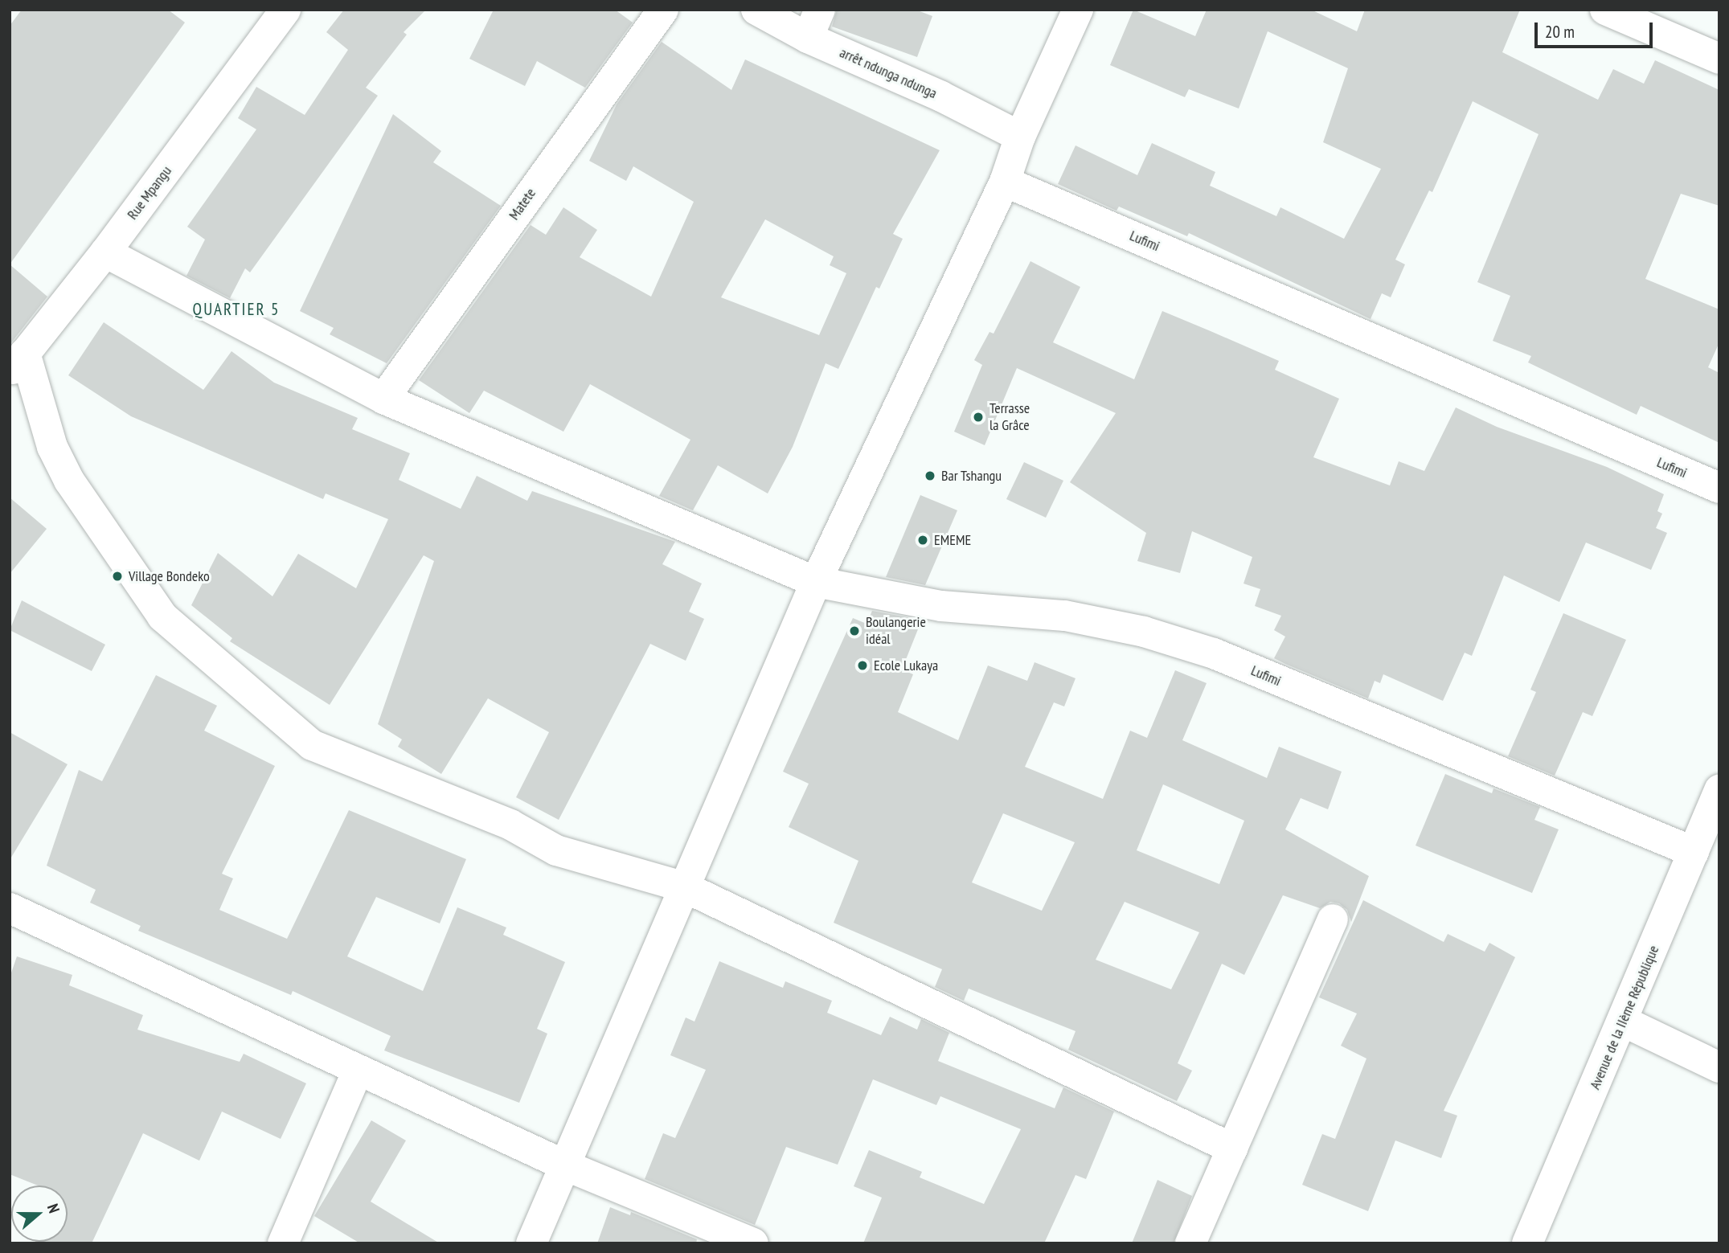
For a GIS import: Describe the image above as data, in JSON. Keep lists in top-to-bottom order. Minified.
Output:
{"streets":{"street":["arrêt ndunga ndunga","Rue Mpangu","Matete","Lufimi","Avenue de la IIème République"]},"crossings":[["Rue Mpangu","Lufimi"],["Matete","Lufimi"],["Lufimi","Avenue de la IIème République"]],"districts":["QUARTIER 5"],"places":["Terrasse la Grâce","Bar Tshangu","EMEME","Village Bondeko","Boulangerie idéal","Ecole Lukaya"],"scale_bar":"20 m","north":"right"}
